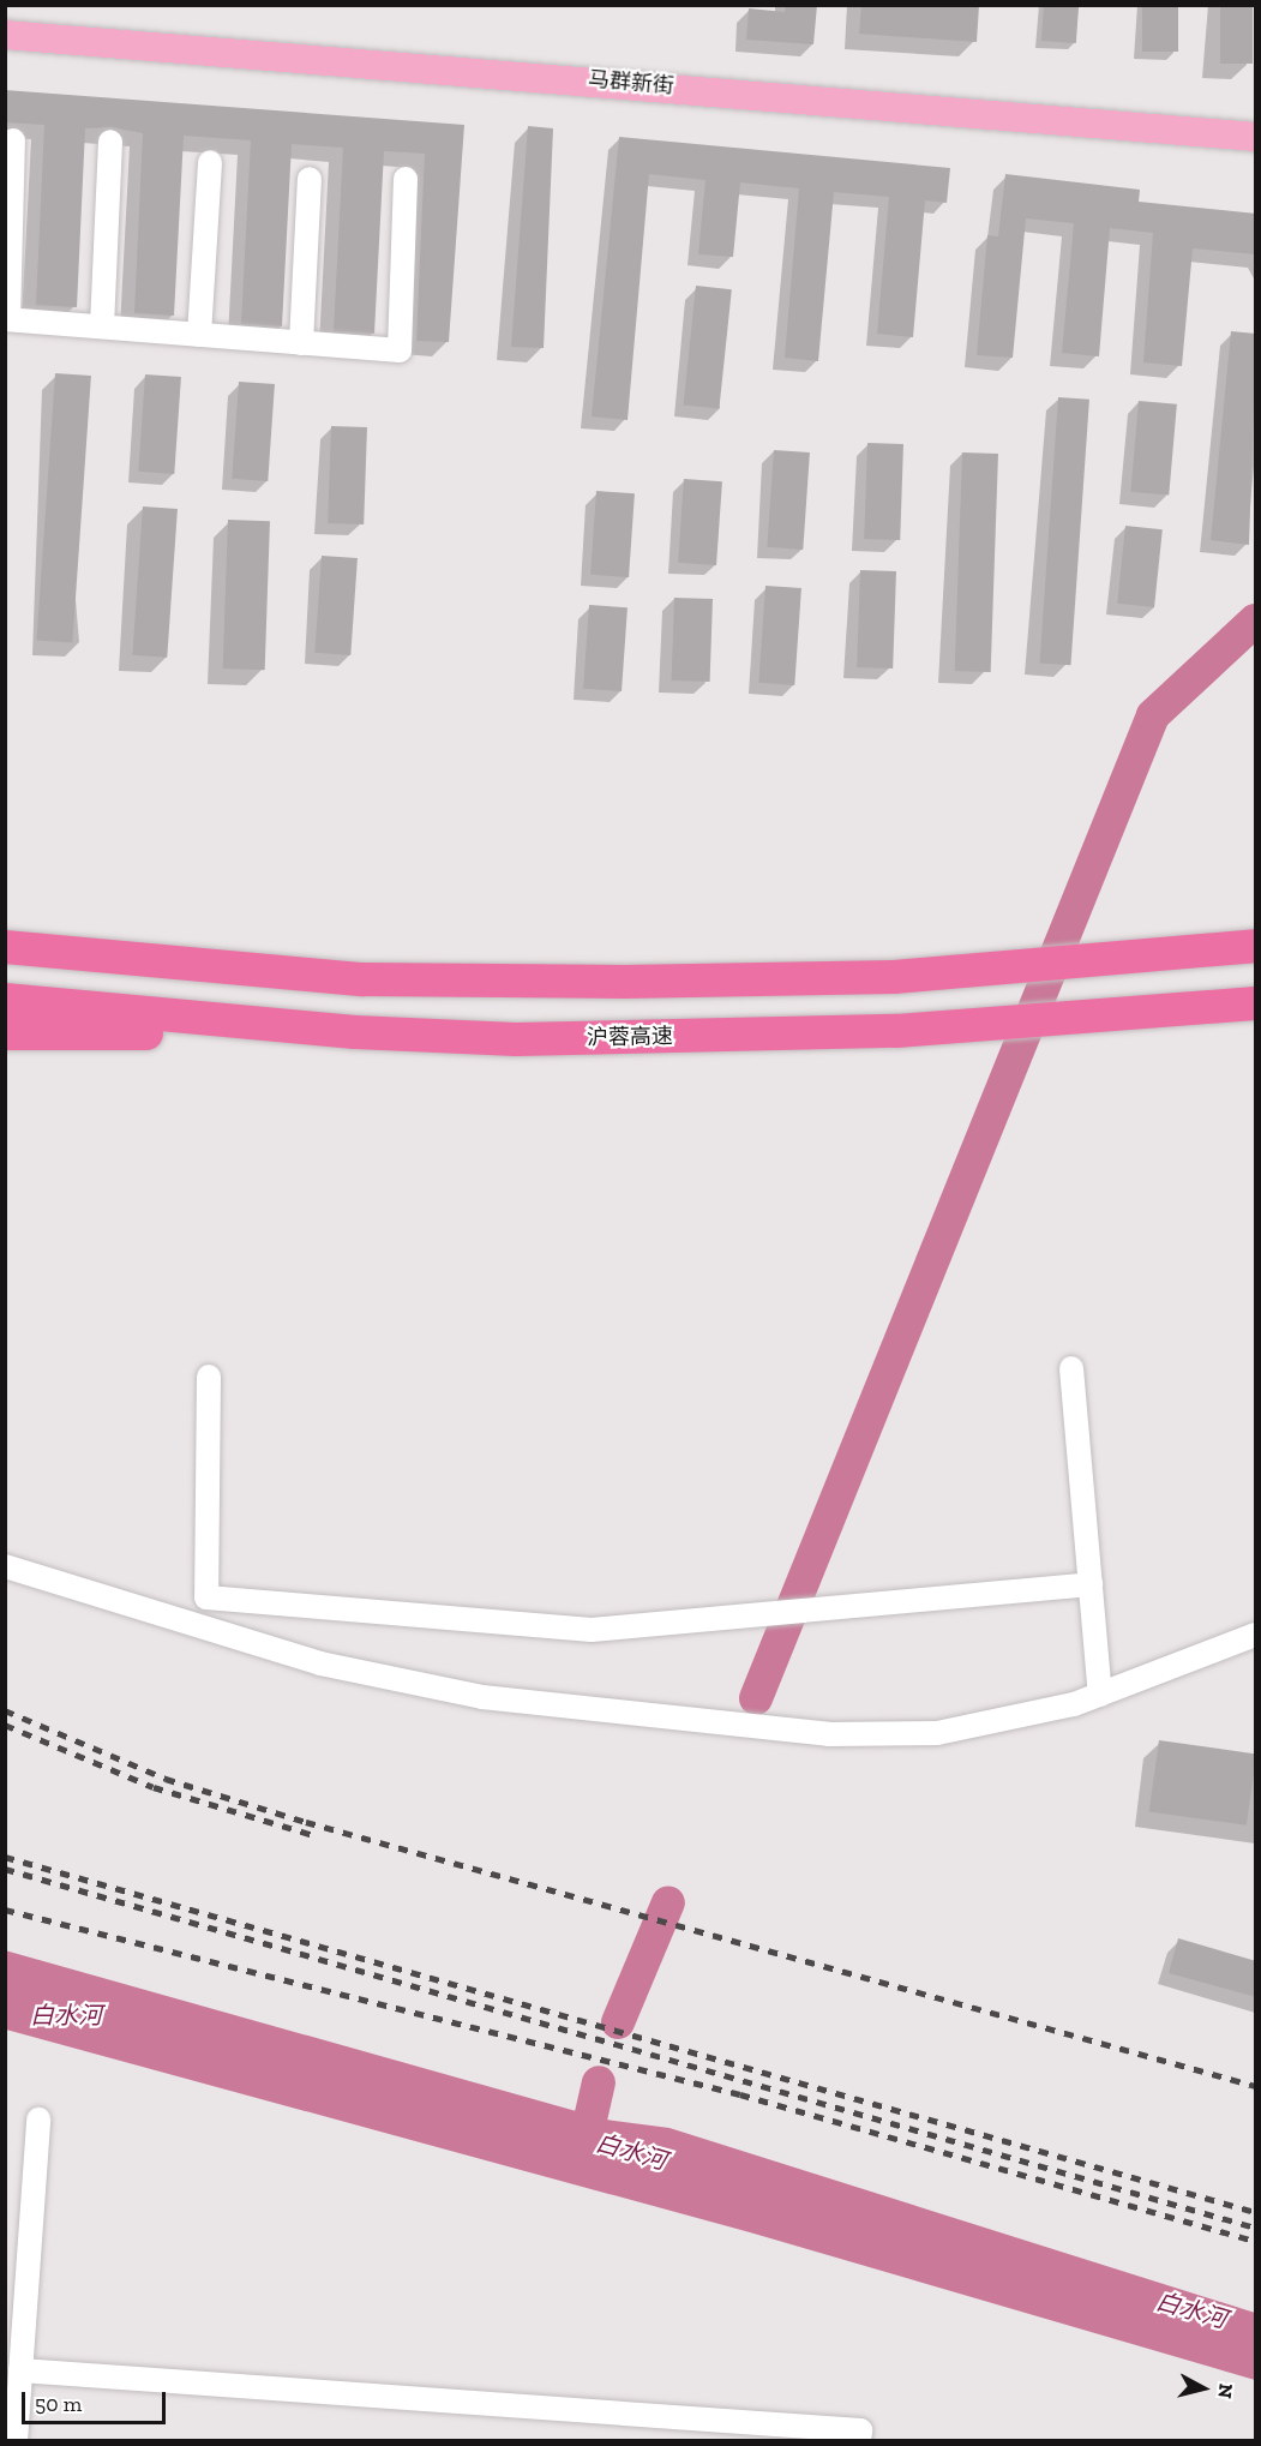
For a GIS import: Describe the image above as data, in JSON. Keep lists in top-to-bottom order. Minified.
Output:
{"streets":{"highway":["沪蓉高速"],"main road":["马群新街"]},"water":["白水河"],"scale_bar":"50 m","north":"right"}
